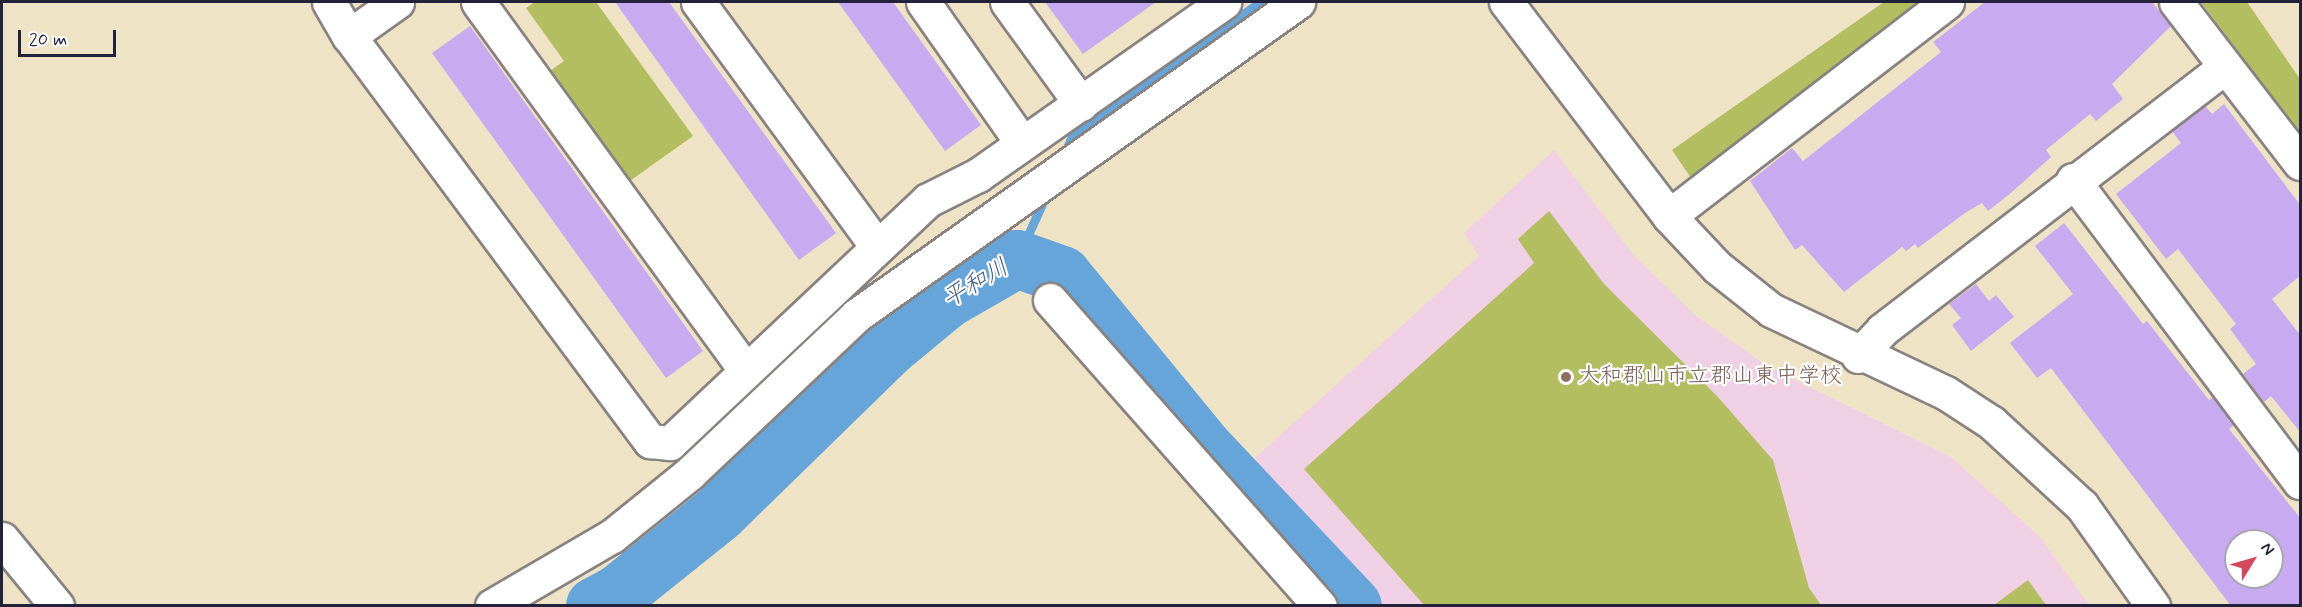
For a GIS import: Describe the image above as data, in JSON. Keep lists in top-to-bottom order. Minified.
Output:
{"water":["平和川"],"places":["大和郡山市立郡山東中学校"],"scale_bar":"20 m","north":"top right"}
